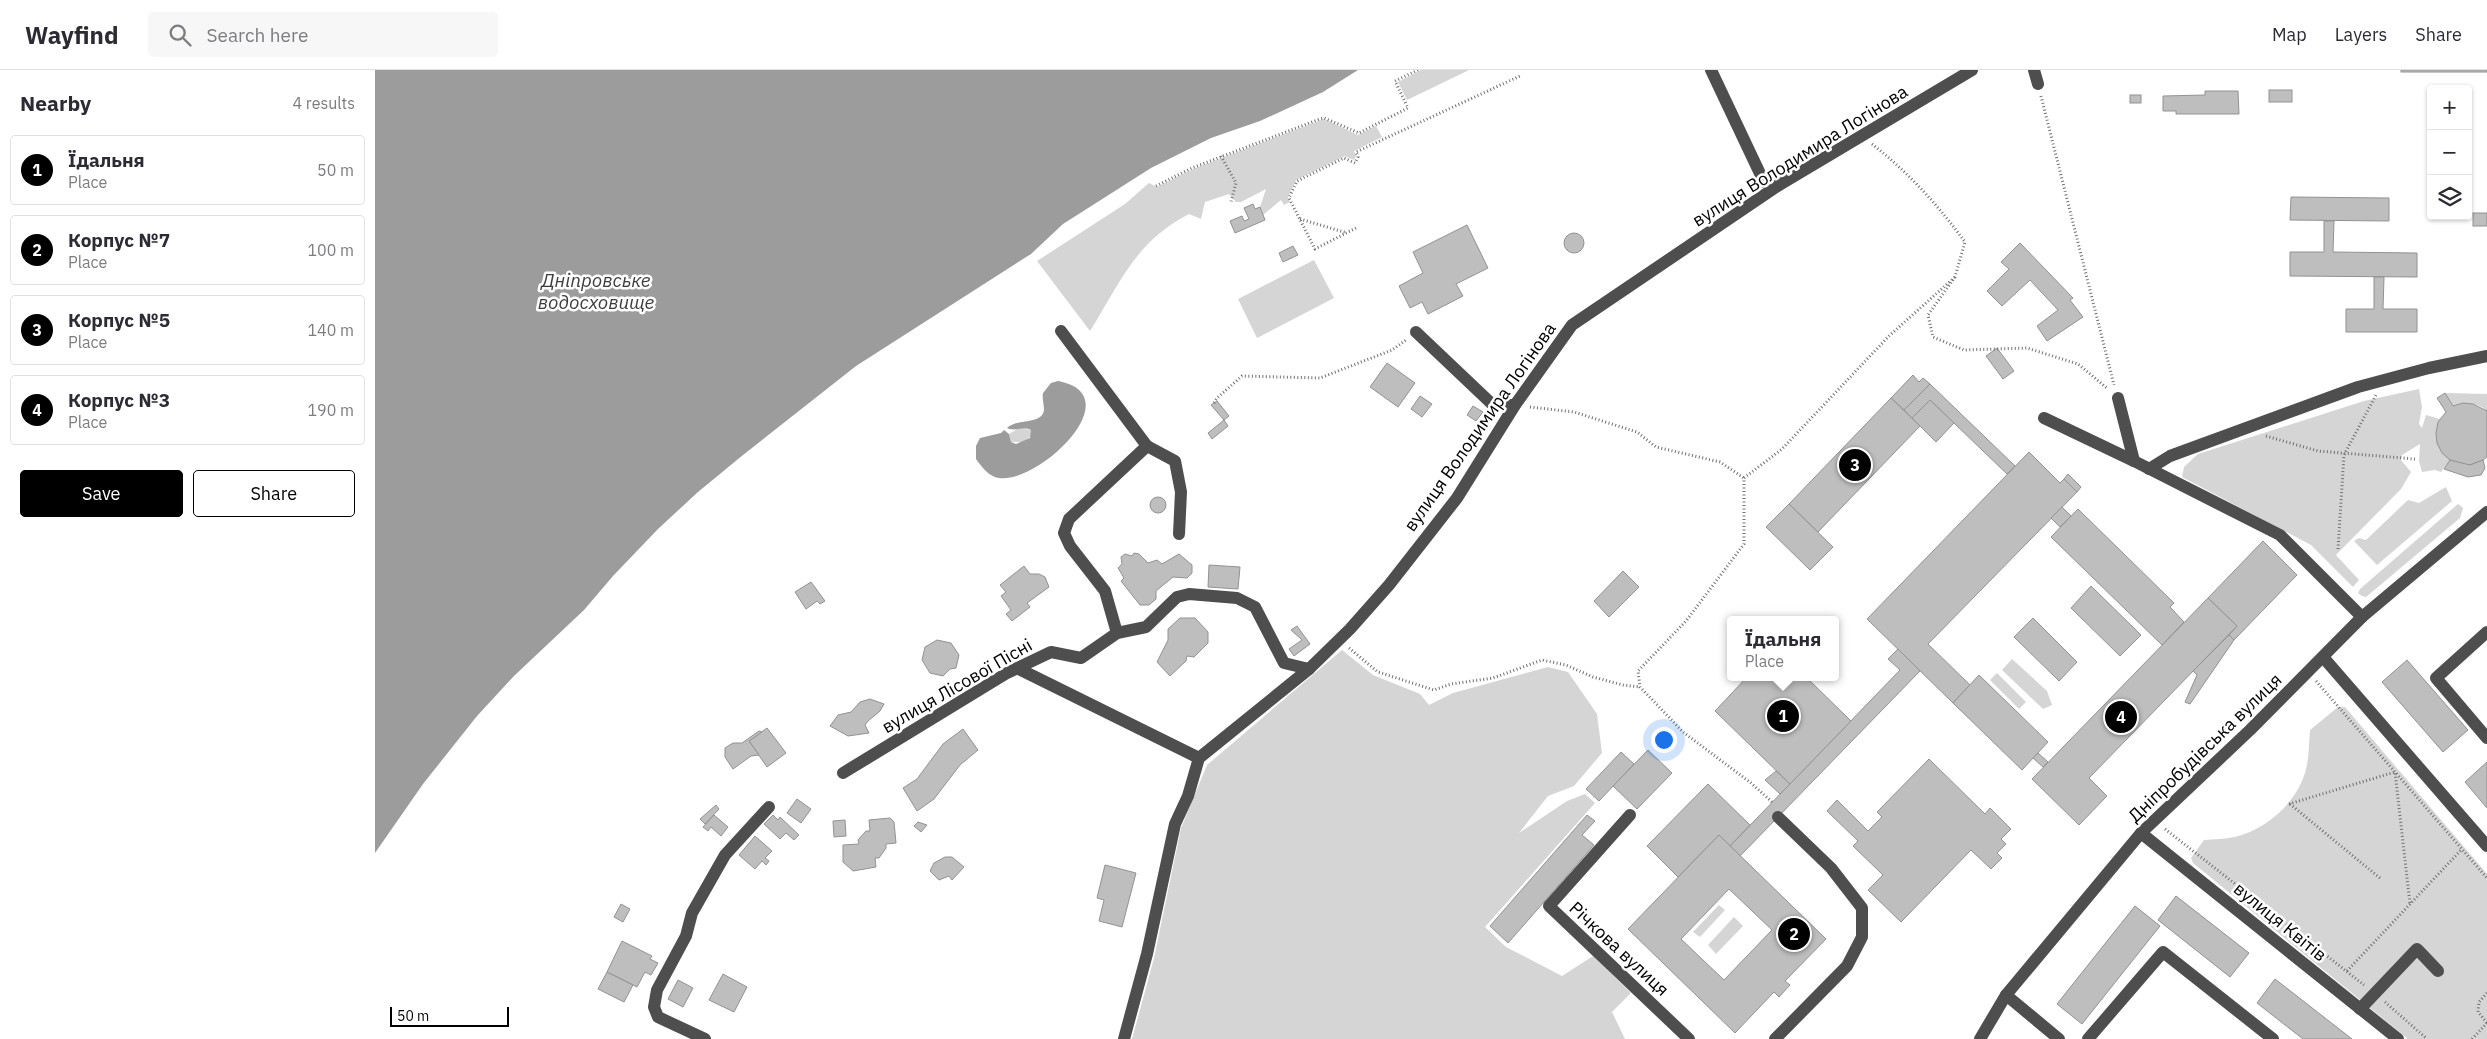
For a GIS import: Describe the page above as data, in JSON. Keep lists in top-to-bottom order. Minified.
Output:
{"streets":{"street":["вулиця Володимира Логінова","вулиця Лісової Пісні","Дніпробудівська вулиця","вулиця Квітів","Річкова вулиця"]},"crossings":[["вулиця Володимира Логінова","вулиця Лісової Пісні"],["Дніпробудівська вулиця","вулиця Квітів"]],"water":["Дніпровське водосховище"],"scale_bar":"50 m","page":{"header":"Wayfind","search":"Search here","nav":["Map","Layers","Share"],"heading":["Nearby","4 results"],"map_buttons":["+","−"],"list":[{"mark":"1","name":"Їдальня","note":"Place","value":"50 m"},{"mark":"2","name":"Корпус №7","note":"Place","value":"100 m"},{"mark":"3","name":"Корпус №5","note":"Place","value":"140 m"},{"mark":"4","name":"Корпус №3","note":"Place","value":"190 m"}],"pins":["3","1","4","2"],"buttons":["Save","Share"],"popup":["Їдальня","Place"],"scale":"50 m"}}
